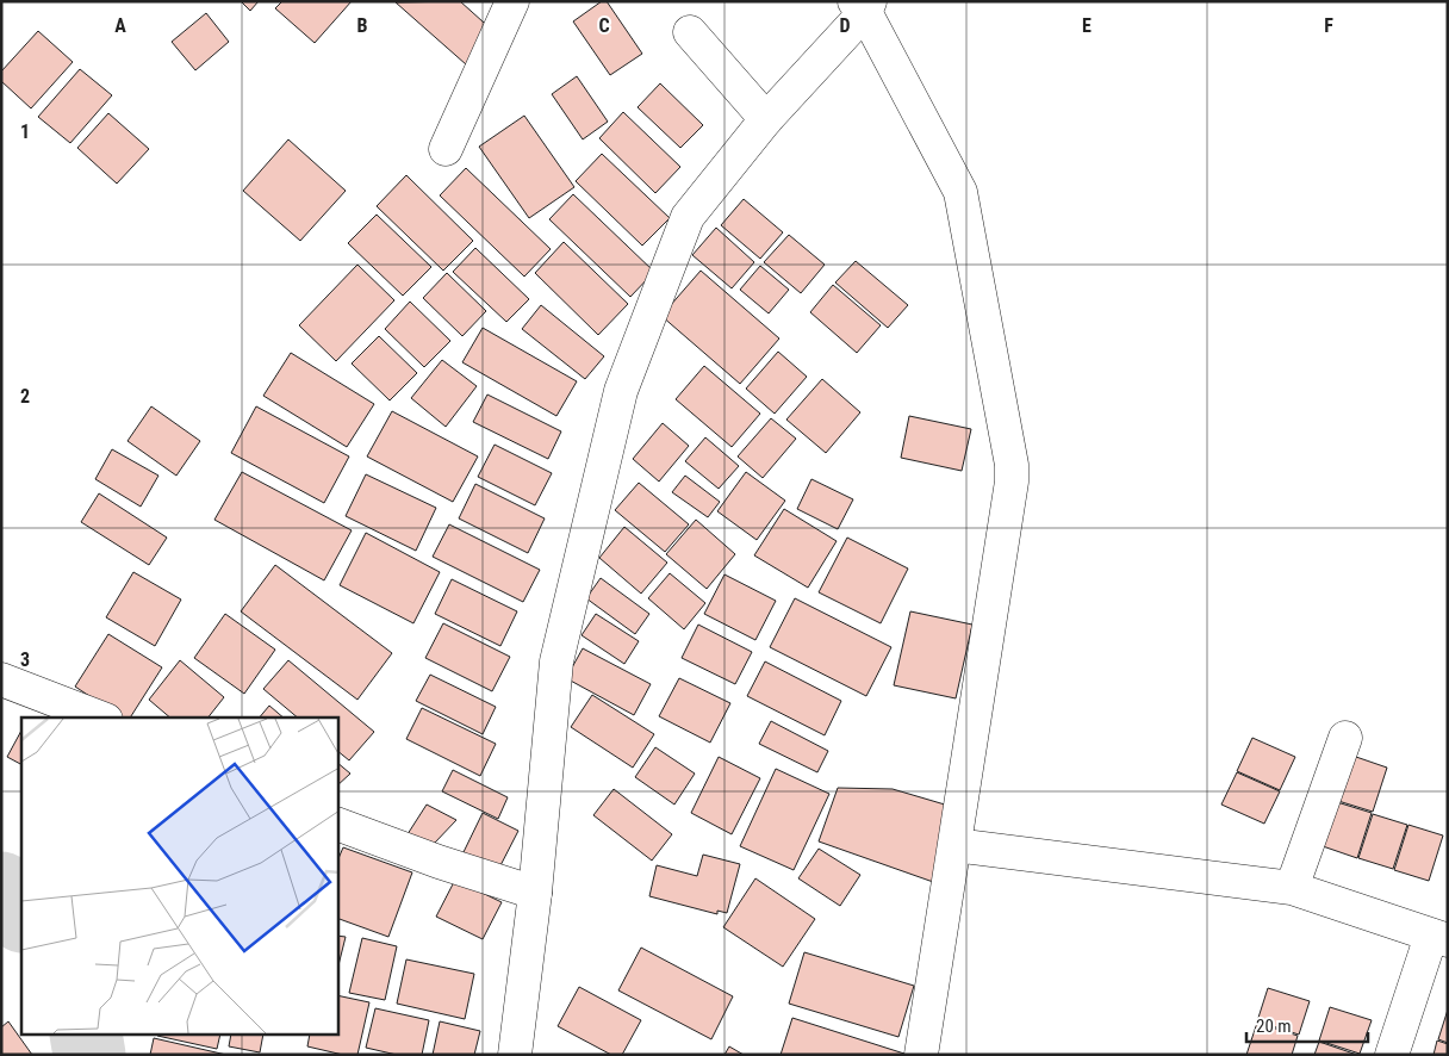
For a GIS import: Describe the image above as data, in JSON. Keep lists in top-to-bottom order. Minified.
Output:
{"scale_bar":"20 m","grid":{"columns":["A","B","C","D","E","F"],"rows":["1","2","3"]}}
